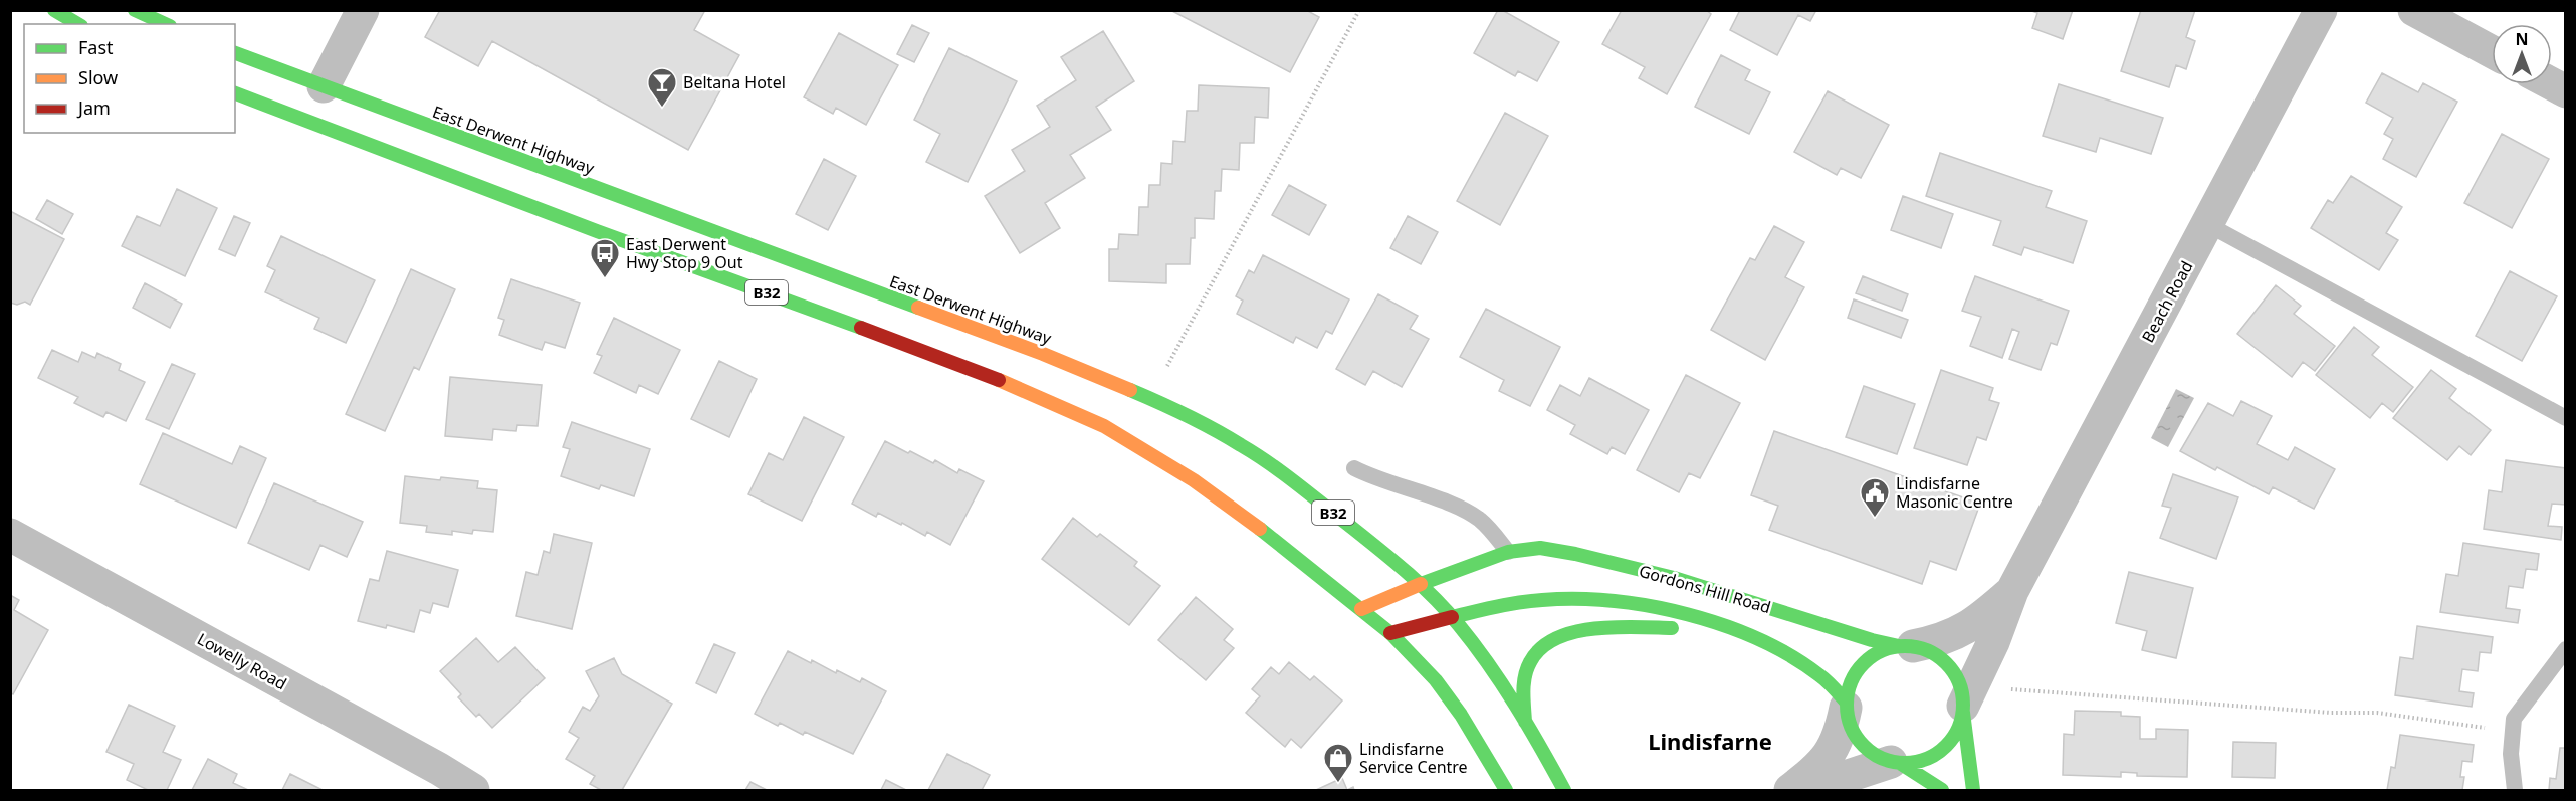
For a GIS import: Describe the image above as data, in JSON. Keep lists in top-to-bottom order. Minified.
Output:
{"streets":{"main road":["East Derwent Highway","B32","Gordons Hill Road"],"street":["Beach Road","Lowelly Road"]},"crossings":[["East Derwent Highway","Gordons Hill Road"],["B32","Gordons Hill Road"],["Beach Road","Gordons Hill Road"]],"districts":["Lindisfarne"],"places":{"bar":["Beltana Hotel"],"bus stop":["East Derwent Hwy Stop 9 Out"],"public building":["Lindisfarne Masonic Centre"],"shop":["Lindisfarne Service Centre"]},"legend":["Fast","Slow","Jam"],"north":"top"}
